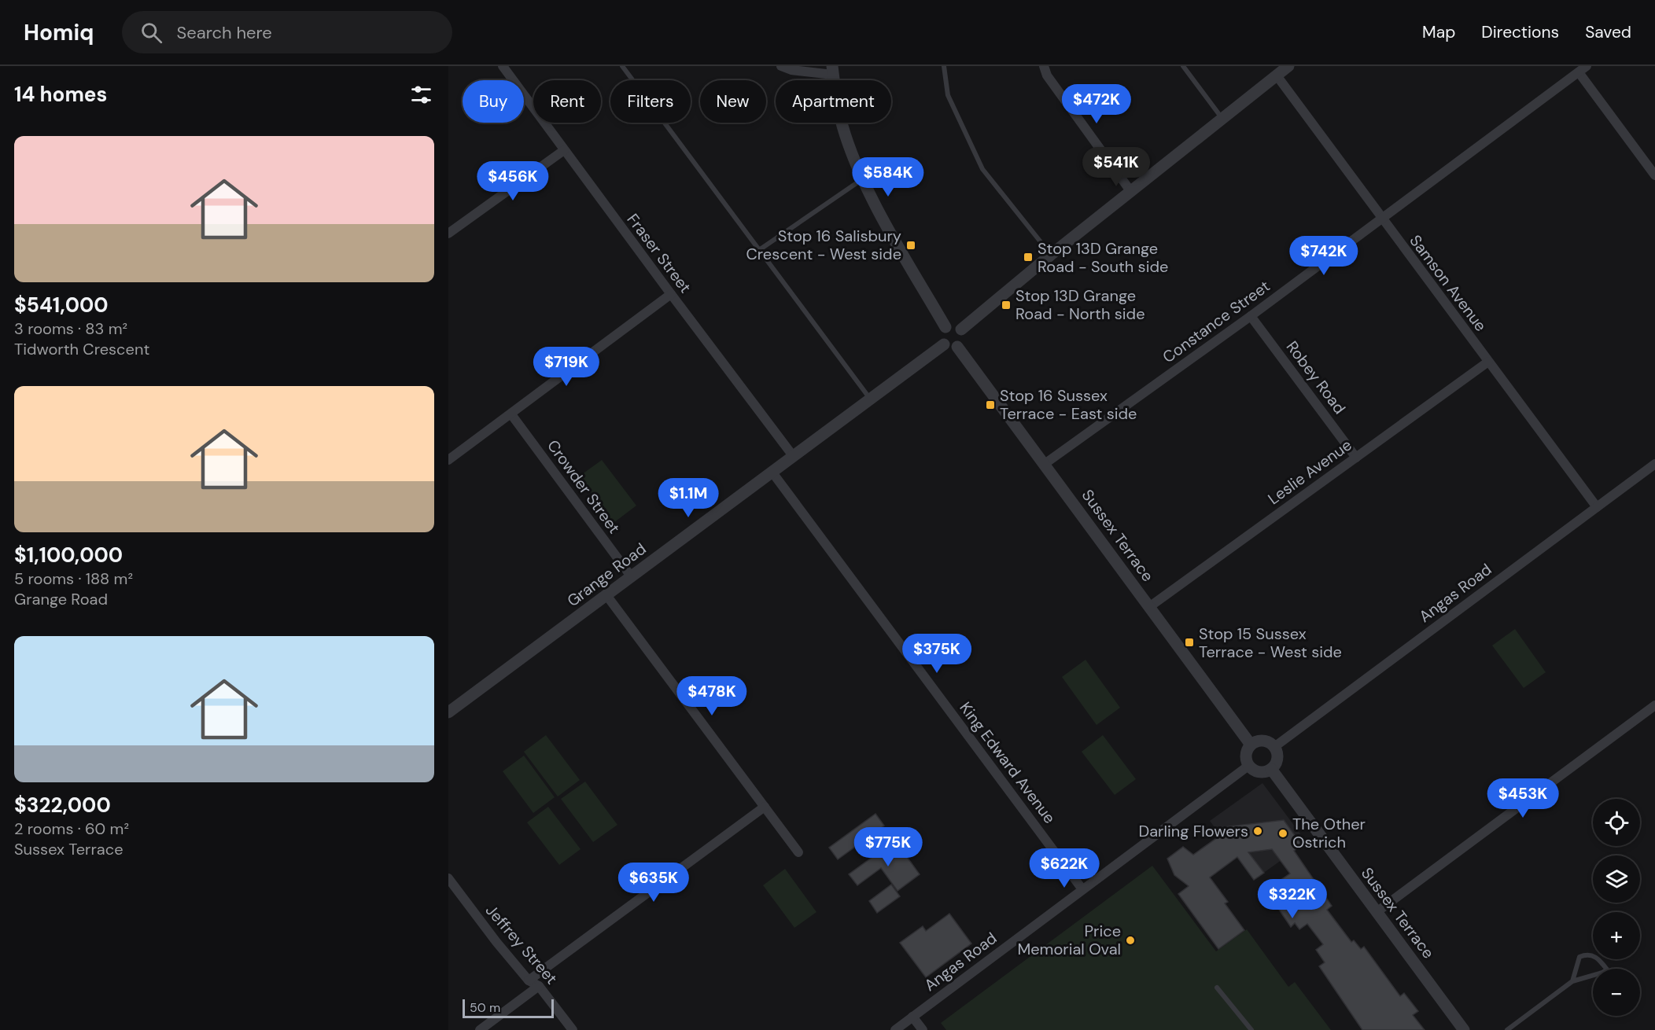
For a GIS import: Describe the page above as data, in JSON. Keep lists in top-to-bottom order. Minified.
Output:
{"streets":{"street":["Fraser Street","Samson Avenue","Constance Street","Robey Road","Leslie Avenue","Crowder Street","Sussex Terrace","Grange Road","Angas Road","King Edward Avenue","Jeffrey Street"]},"crossings":[["Fraser Street","Grange Road"],["Samson Avenue","Constance Street"],["Samson Avenue","Leslie Avenue"],["Samson Avenue","Angas Road"],["Constance Street","Robey Road"],["Constance Street","Sussex Terrace"],["Robey Road","Leslie Avenue"],["Leslie Avenue","Sussex Terrace"],["Crowder Street","Grange Road"],["Sussex Terrace","Grange Road"],["Sussex Terrace","Angas Road"],["Grange Road","King Edward Avenue"],["Angas Road","King Edward Avenue"]],"places":{"transit":["Stop 16 Salisbury Crescent - West side","Stop 13D Grange Road - South side","Stop 13D Grange Road - North side","Stop 16 Sussex Terrace - East side","Stop 15 Sussex Terrace - West side"],"other":["Darling Flowers","The Other Ostrich","Price Memorial Oval"]},"scale_bar":"50 m","page":{"header":"Homiq","search":"Search here","nav":["Map","Directions","Saved"],"heading":"14 homes","chip":["Buy","Rent","Filters","New","Apartment"],"price":["$472K","$541K","$584K","$456K","$742K","$719K","$1.1M","$375K","$478K","$453K","$775K","$622K","$635K","$322K"],"list":[{"name":"$541,000","note":"3 rooms · 83 m² · Tidworth Crescent"},{"name":"$1,100,000","note":"5 rooms · 188 m² · Grange Road"},{"name":"$322,000","note":"2 rooms · 60 m² · Sussex Terrace"}],"map_buttons":["+","−"],"scale":"50 m"}}
